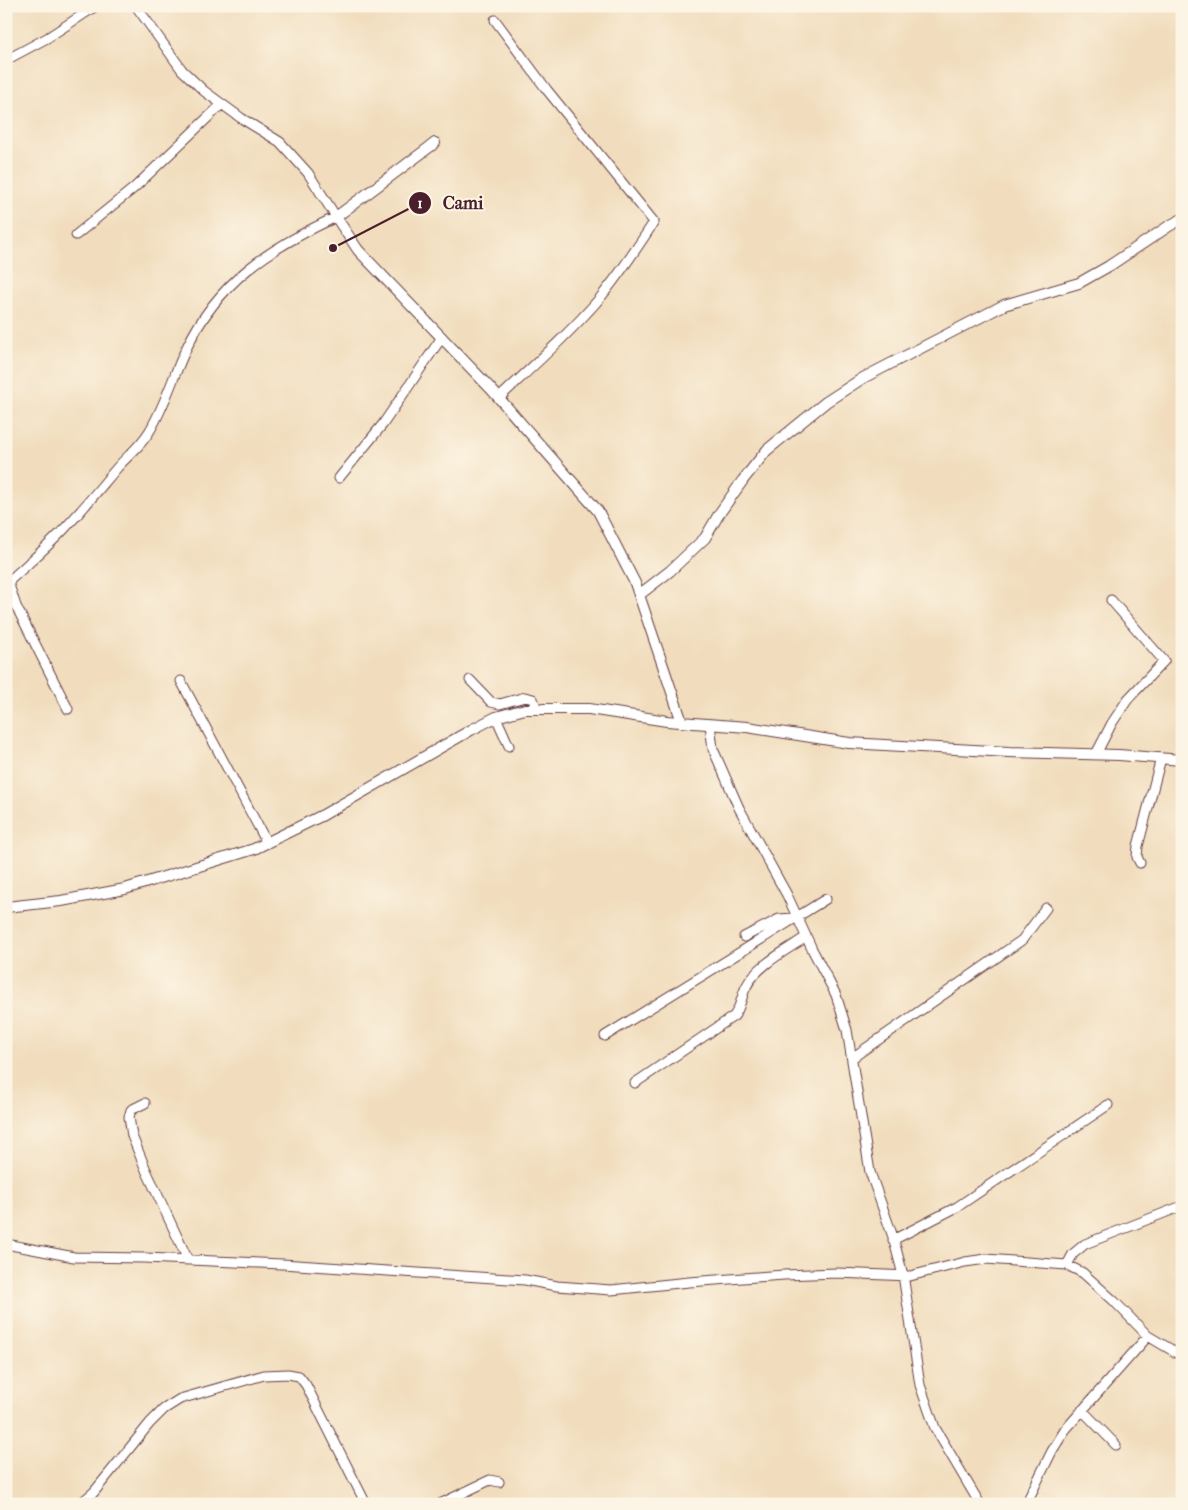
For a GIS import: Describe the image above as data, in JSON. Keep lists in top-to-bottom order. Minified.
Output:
{"places":["Cami"]}
